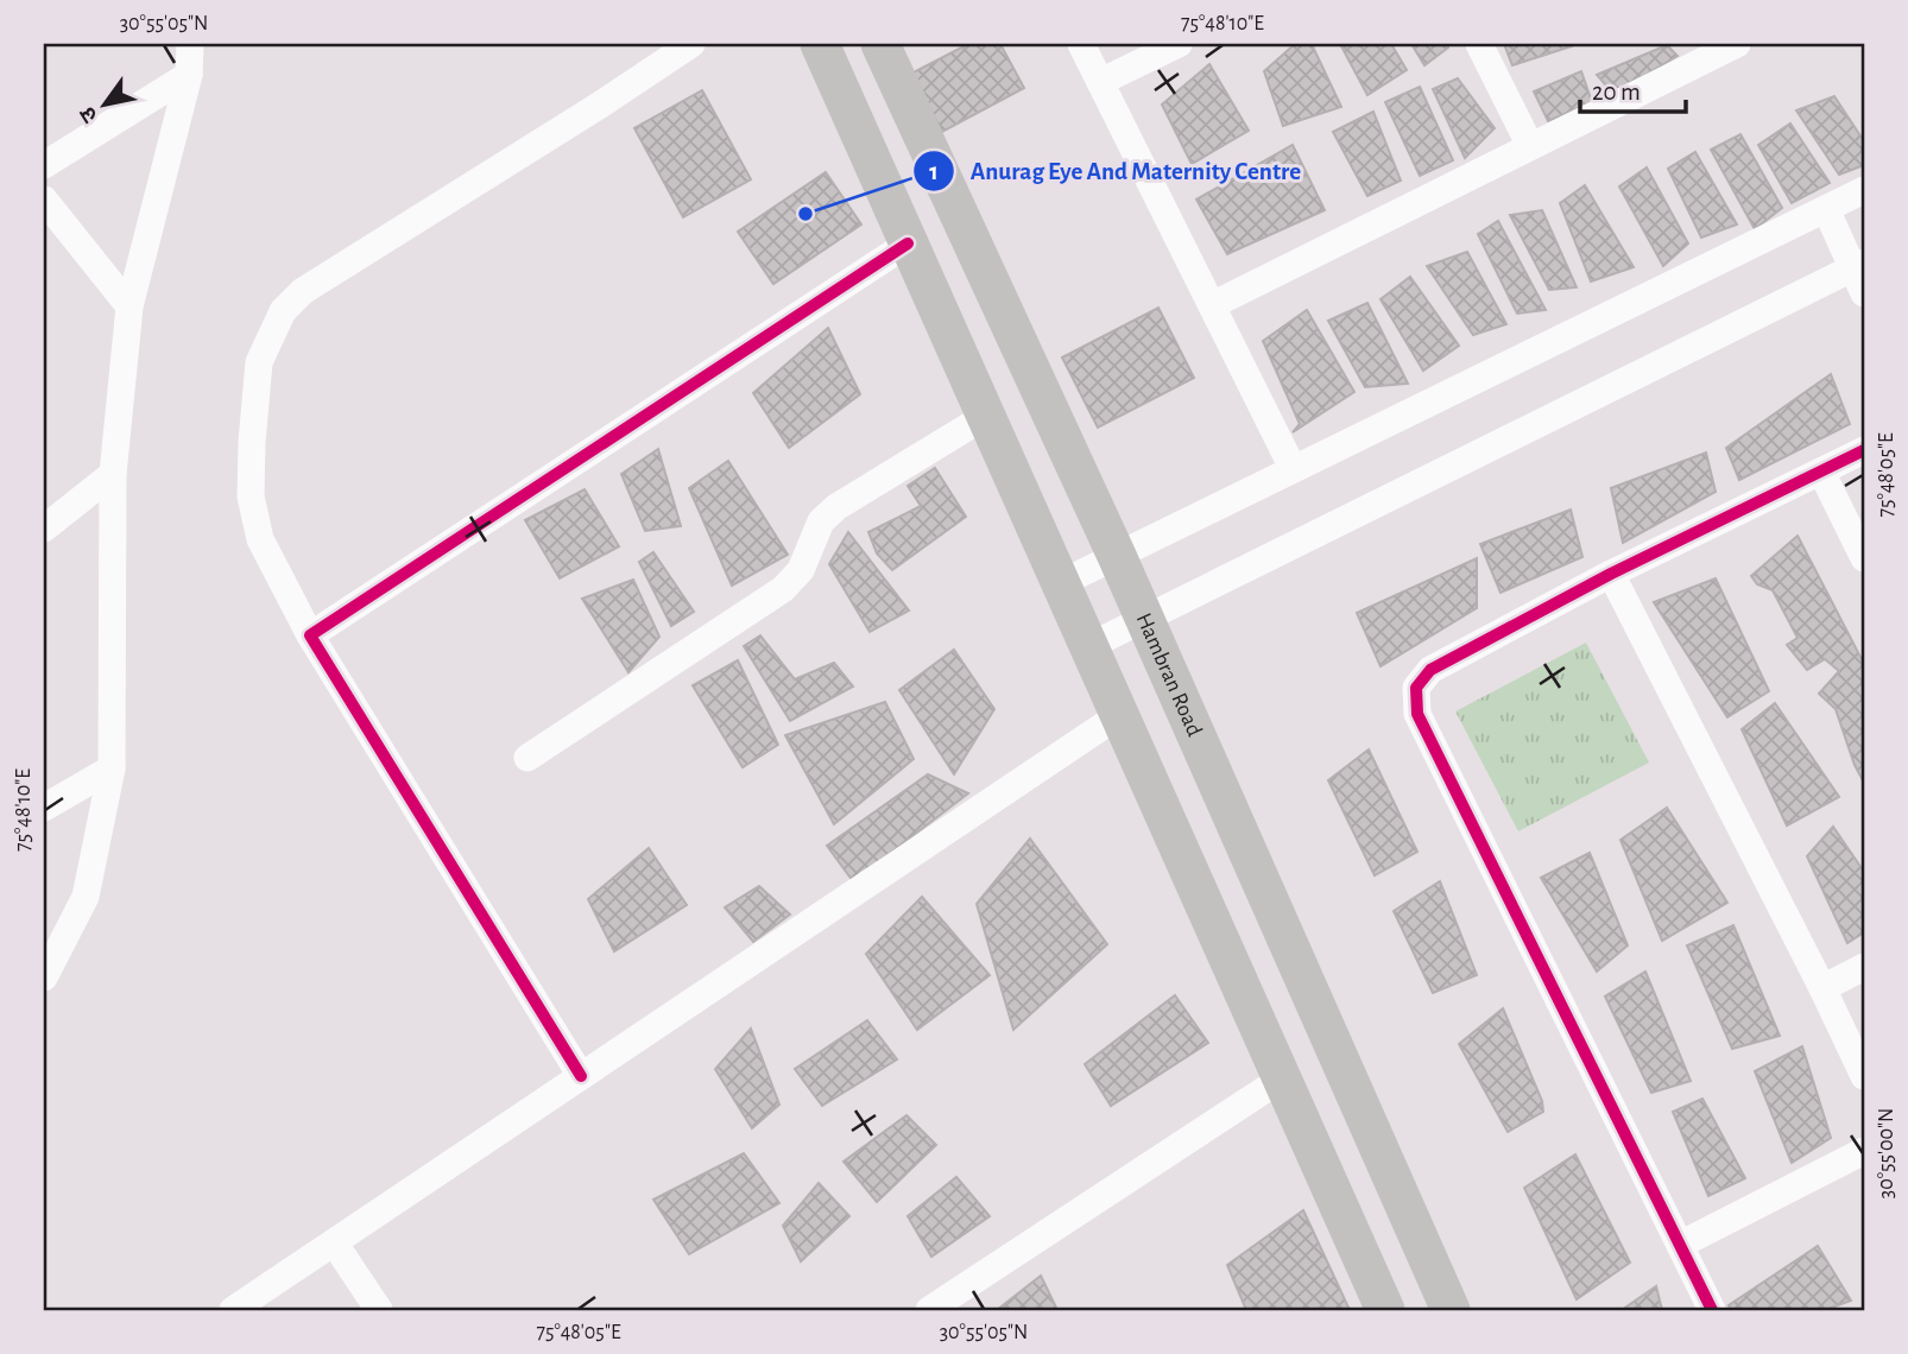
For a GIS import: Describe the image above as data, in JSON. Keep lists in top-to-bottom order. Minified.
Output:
{"streets":{"main road":["Hambran Road"]},"places":["Anurag Eye And Maternity Centre"],"scale_bar":"20 m","north":"bottom left","coordinates":["30°55'05\"N","75°48'10\"E","75°48'05\"E","30°55'00\"N"]}
